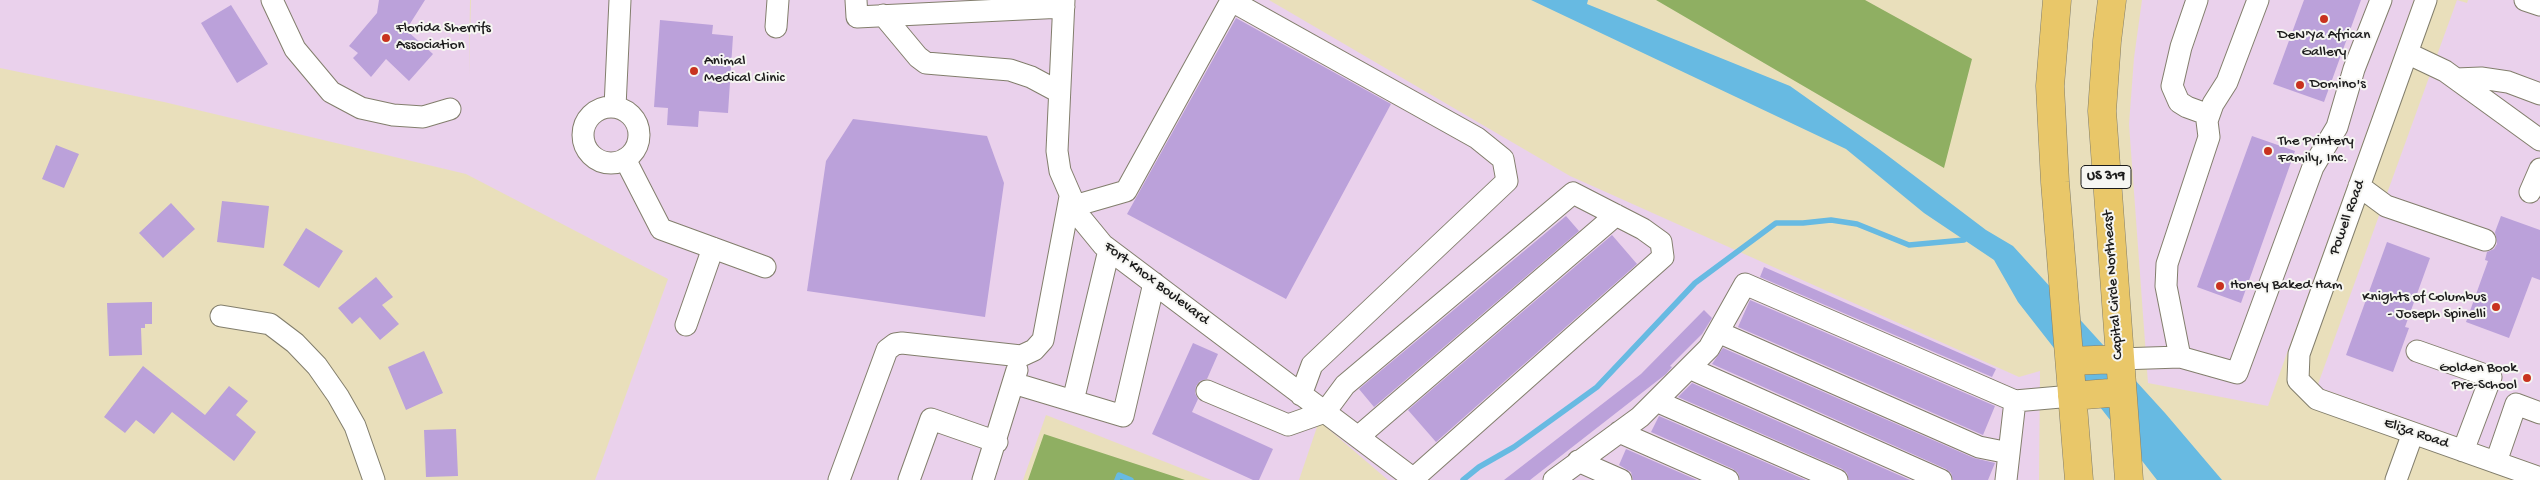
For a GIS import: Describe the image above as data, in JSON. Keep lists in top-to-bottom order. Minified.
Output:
{"streets":{"main road":["US 319","Capital Circle Northeast"],"street":["Powell Road","Fort Knox Boulevard","Eliza Road"]},"crossings":[["Powell Road","Eliza Road"]],"places":["DeN'Ya African Gallery","Florida Sherrifs Association","Animal Medical Clinic","Domino's","The Printery Family, Inc.","Honey Baked Ham","Knights of Columbus - Joseph Spinelli","Golden Book Pre-School"]}
